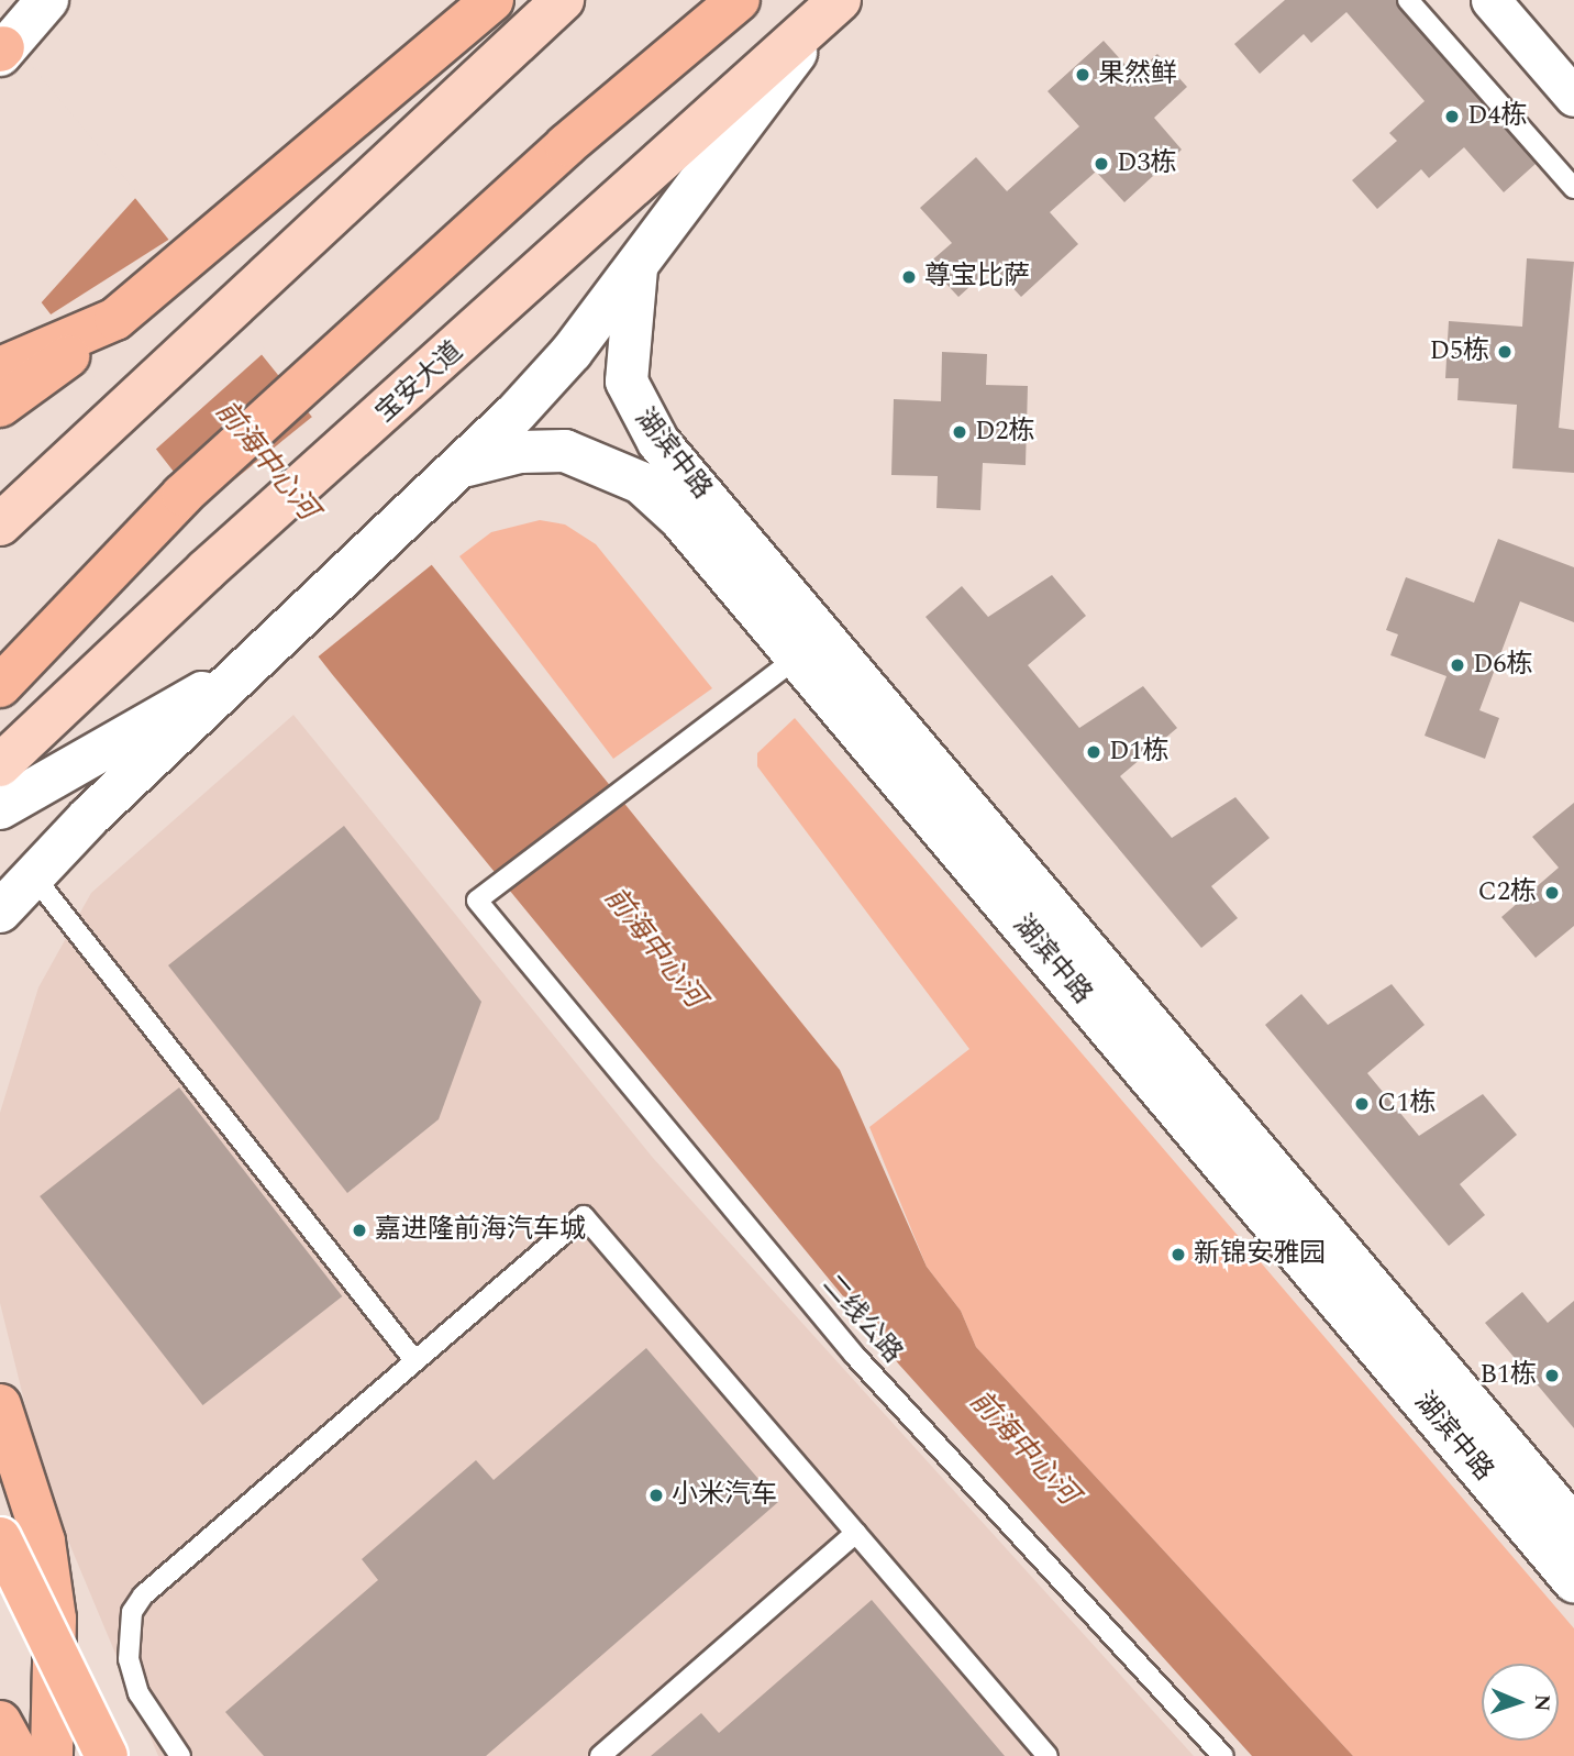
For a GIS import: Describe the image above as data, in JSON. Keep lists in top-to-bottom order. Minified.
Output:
{"streets":{"main road":["宝安大道","湖滨中路"],"lane":["二线公路"]},"crossings":[["湖滨中路","二线公路"]],"water":["前海中心河"],"places":["果然鲜","D4栋","D3栋","尊宝比萨","D5栋","D2栋","D6栋","D1栋","C2栋","C1栋","嘉进隆前海汽车城","新锦安雅园","B1栋","小米汽车"],"north":"right"}
